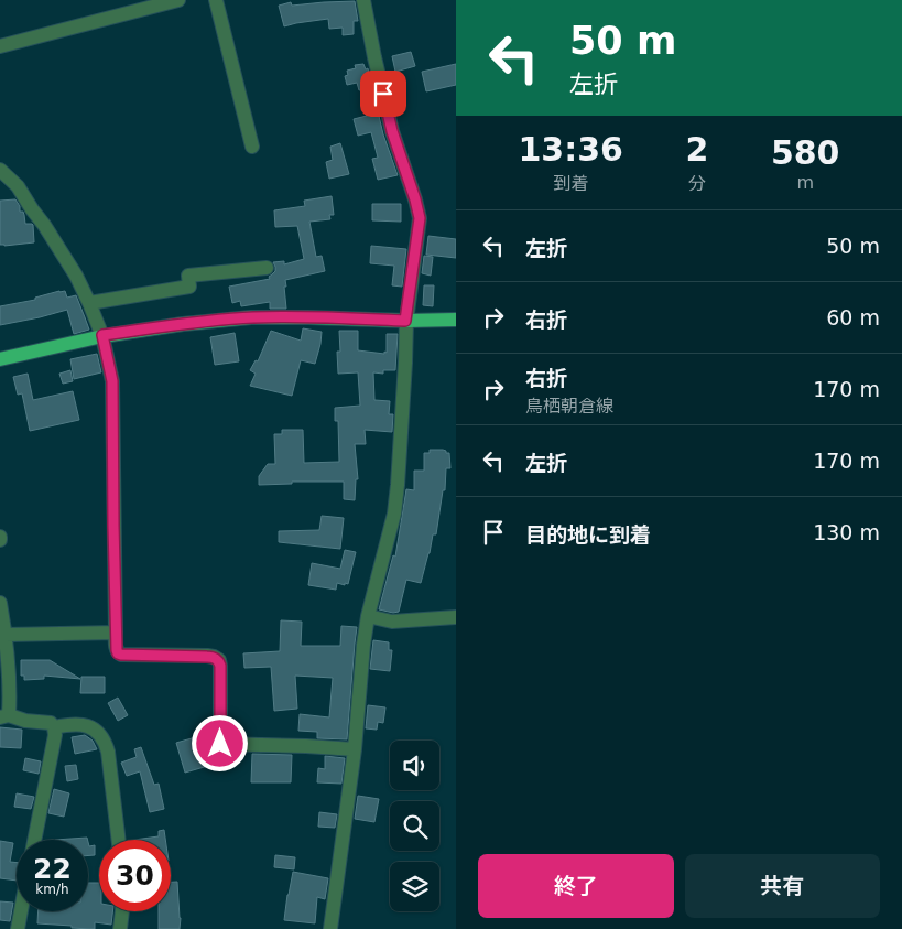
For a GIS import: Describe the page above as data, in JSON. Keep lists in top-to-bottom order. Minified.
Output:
{"page":{"turn":["50 m","左折"],"eta":["13:36","到着","2","分","580","m"],"list":[{"name":"左折","value":"50 m"},{"name":"右折","value":"60 m"},{"name":"右折","note":"鳥栖朝倉線","value":"170 m"},{"name":"左折","value":"170 m"},{"name":"目的地に到着","value":"130 m"}],"speed":"22 km/h","limit":"30","buttons":["終了","共有"]}}
